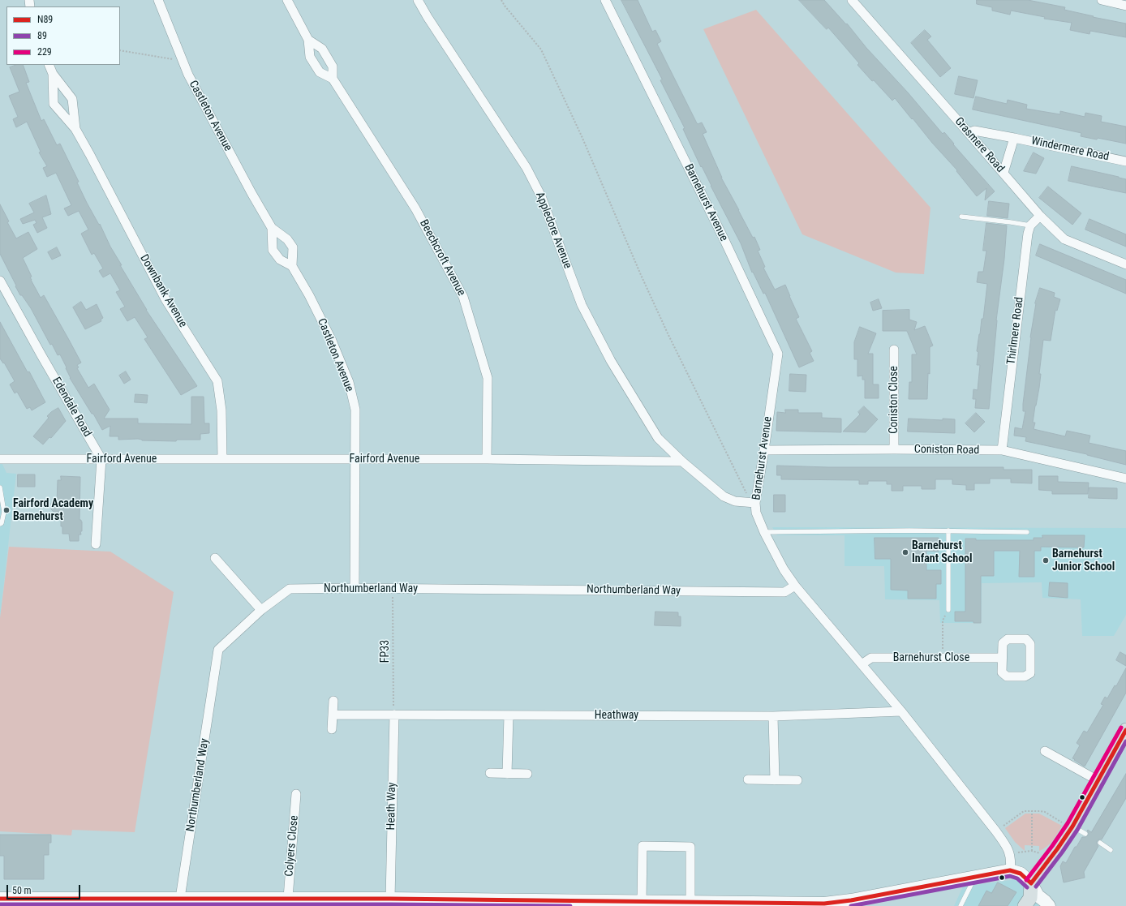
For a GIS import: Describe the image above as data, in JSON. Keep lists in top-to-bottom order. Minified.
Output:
{"streets":{"street":["Castleton Avenue","Grasmere Road","Windermere Road","Barnehurst Avenue","Appledore Avenue","Beechcroft Avenue","Downbank Avenue","Thirlmere Road","Coniston Close","Edendale Road","Coniston Road","Fairford Avenue","Northumberland Way","Barnehurst Close","Heathway","Heath Way","Colyers Close"],"path":["FP33"]},"crossings":[["Castleton Avenue","Fairford Avenue"],["Castleton Avenue","Northumberland Way"],["Grasmere Road","Windermere Road"],["Barnehurst Avenue","Coniston Road"],["Barnehurst Avenue","Northumberland Way"],["Barnehurst Avenue","Barnehurst Close"],["Barnehurst Avenue","Heathway"],["Appledore Avenue","Fairford Avenue"],["Beechcroft Avenue","Fairford Avenue"],["Downbank Avenue","Fairford Avenue"],["Thirlmere Road","Coniston Road"],["Coniston Close","Coniston Road"],["Edendale Road","Fairford Avenue"],["Northumberland Way","FP33"],["FP33","Heathway"],["FP33","Heath Way"],["Heathway","Heath Way"]],"places":["Fairford Academy Barnehurst","Barnehurst Infant School","Barnehurst Junior School"],"lines":["transit line 229","transit line N89","transit line 89"],"legend":["N89","89","229"],"scale_bar":"50 m"}
